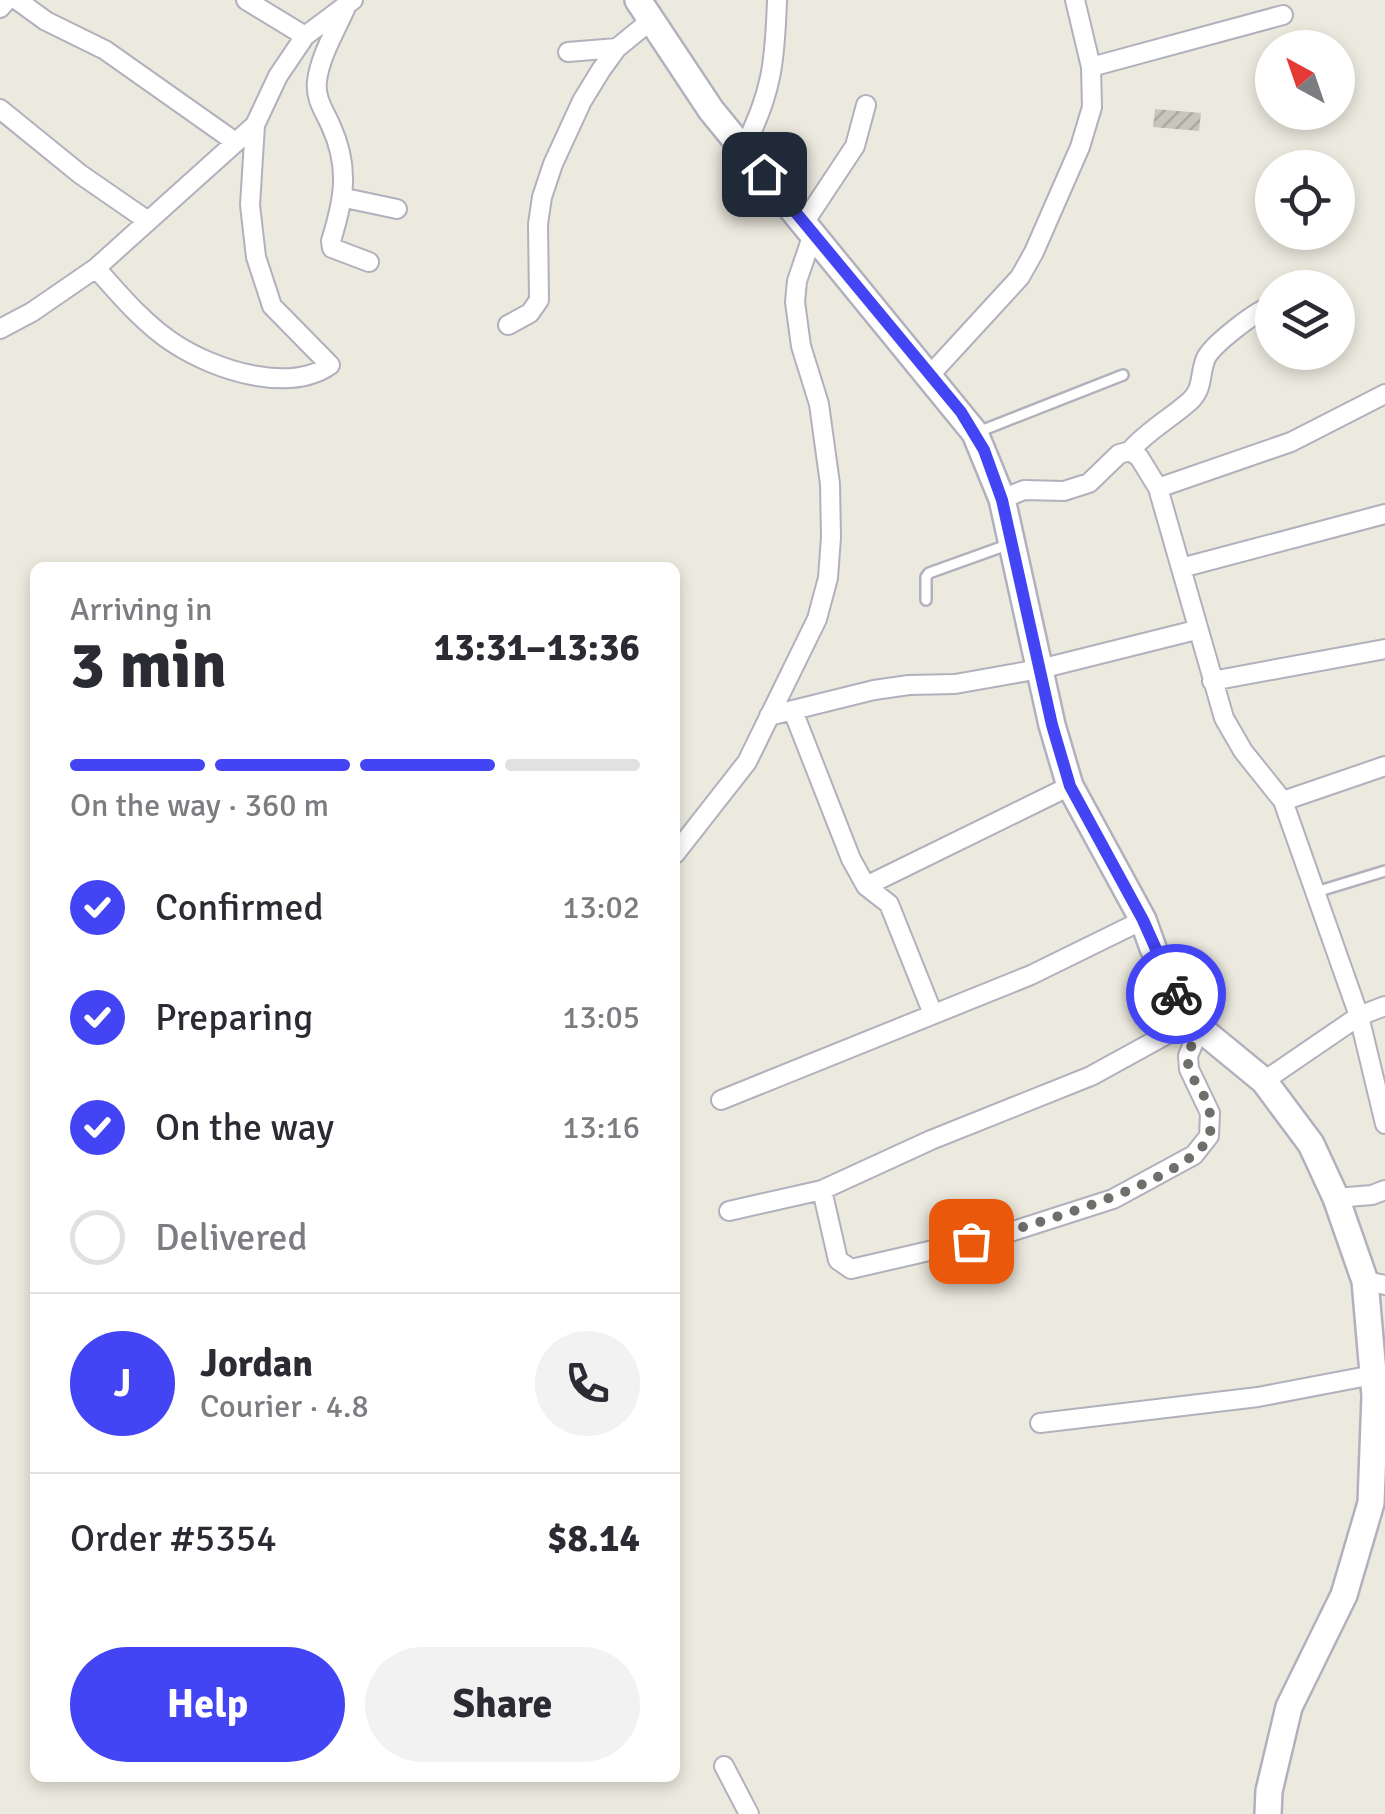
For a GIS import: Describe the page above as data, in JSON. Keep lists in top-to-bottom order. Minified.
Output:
{"north":"top left","page":{"heading":["3 min","Arriving in","13:31–13:36"],"panel":["Jordan","Courier · 4.8","Order #5354","$8.14"],"bar":"On the way · 360 m","list":[["Confirmed","13:02"],["Preparing","13:05"],["On the way","13:16"],"Delivered"],"round":"J","buttons":["Help","Share"]}}
